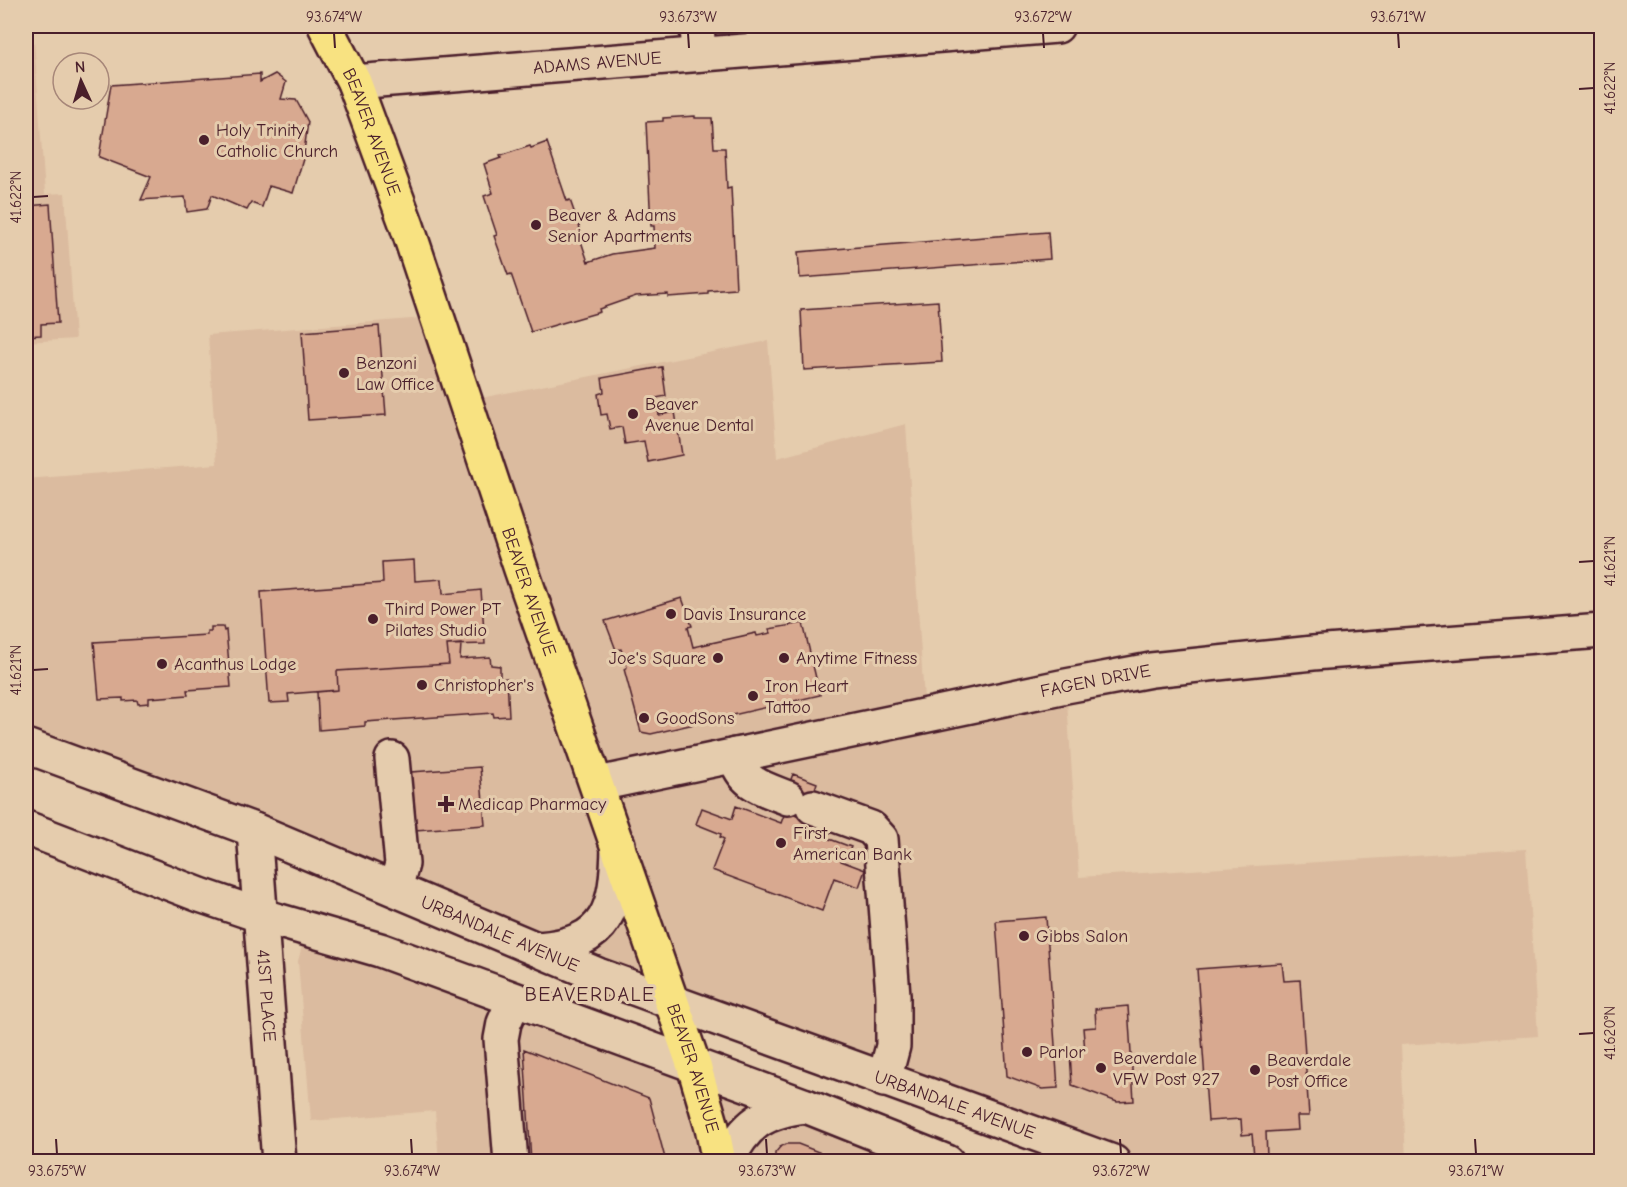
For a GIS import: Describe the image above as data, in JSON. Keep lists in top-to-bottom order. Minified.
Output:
{"streets":{"main road":["BEAVER AVENUE"],"street":["ADAMS AVENUE","FAGEN DRIVE","URBANDALE AVENUE","41ST PLACE"]},"crossings":[["ADAMS AVENUE","BEAVER AVENUE"],["BEAVER AVENUE","FAGEN DRIVE"],["BEAVER AVENUE","URBANDALE AVENUE"],["URBANDALE AVENUE","41ST PLACE"]],"districts":["BEAVERDALE"],"places":{"other":["Holy Trinity Catholic Church","Beaver & Adams Senior Apartments","Benzoni Law Office","Beaver Avenue Dental","Davis Insurance","Third Power PT Pilates Studio","Joe's Square","Anytime Fitness","Acanthus Lodge","Christopher's","Iron Heart Tattoo","GoodSons","First American Bank","Gibbs Salon","Parlor","Beaverdale VFW Post 927","Beaverdale Post Office"],"health":["Medicap Pharmacy"]},"north":"top","coordinates":["93.674°W","93.673°W","93.672°W","93.671°W","41.622°N","41.621°N","41.620°N","93.675°W"]}
